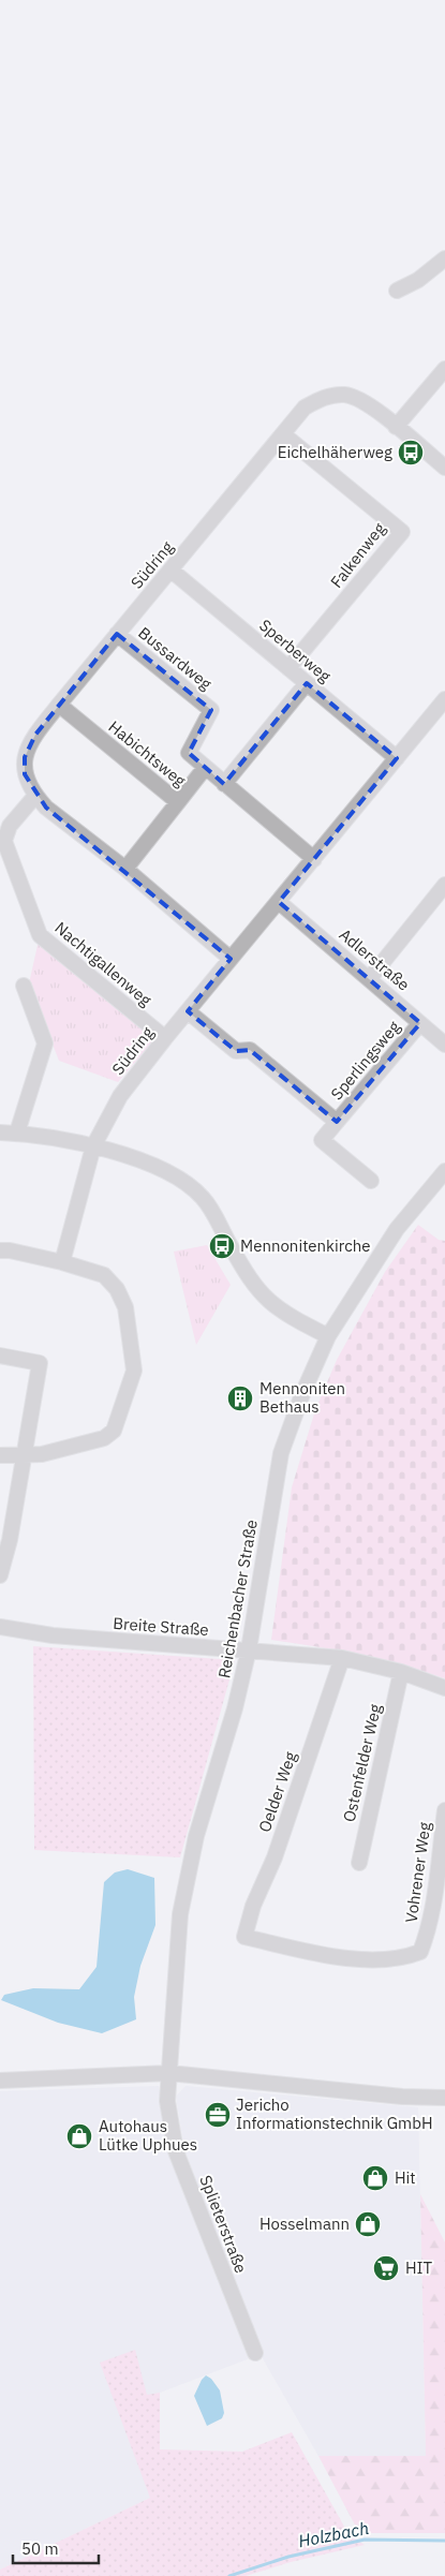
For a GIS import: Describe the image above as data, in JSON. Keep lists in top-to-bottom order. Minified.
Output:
{"streets":{"street":["Falkenweg","Südring","Sperberweg","Bussardweg","Habichtsweg","Adlerstraße","Nachtigallenweg","Sperlingsweg","Reichenbacher Straße","Breite Straße","Ostenfelder Weg","Oelder Weg","Vohrener Weg","Splieterstraße"]},"crossings":[["Falkenweg","Südring"],["Falkenweg","Sperberweg"],["Südring","Sperberweg"],["Südring","Bussardweg"],["Südring","Habichtsweg"],["Südring","Adlerstraße"],["Südring","Nachtigallenweg"],["Südring","Sperlingsweg"],["Bussardweg","Habichtsweg"],["Adlerstraße","Sperlingsweg"],["Reichenbacher Straße","Breite Straße"],["Reichenbacher Straße","Splieterstraße"],["Breite Straße","Ostenfelder Weg"],["Breite Straße","Oelder Weg"],["Oelder Weg","Vohrener Weg"]],"water":["Holzbach"],"places":{"bus stop":["Eichelhäherweg","Mennonitenkirche"],"building":["Mennoniten Bethaus"],"office":["Jericho Informationstechnik GmbH"],"shop":["Autohaus Lütke Uphues","Hit","Hosselmann"],"supermarket":["HIT"]},"scale_bar":"50 m"}
